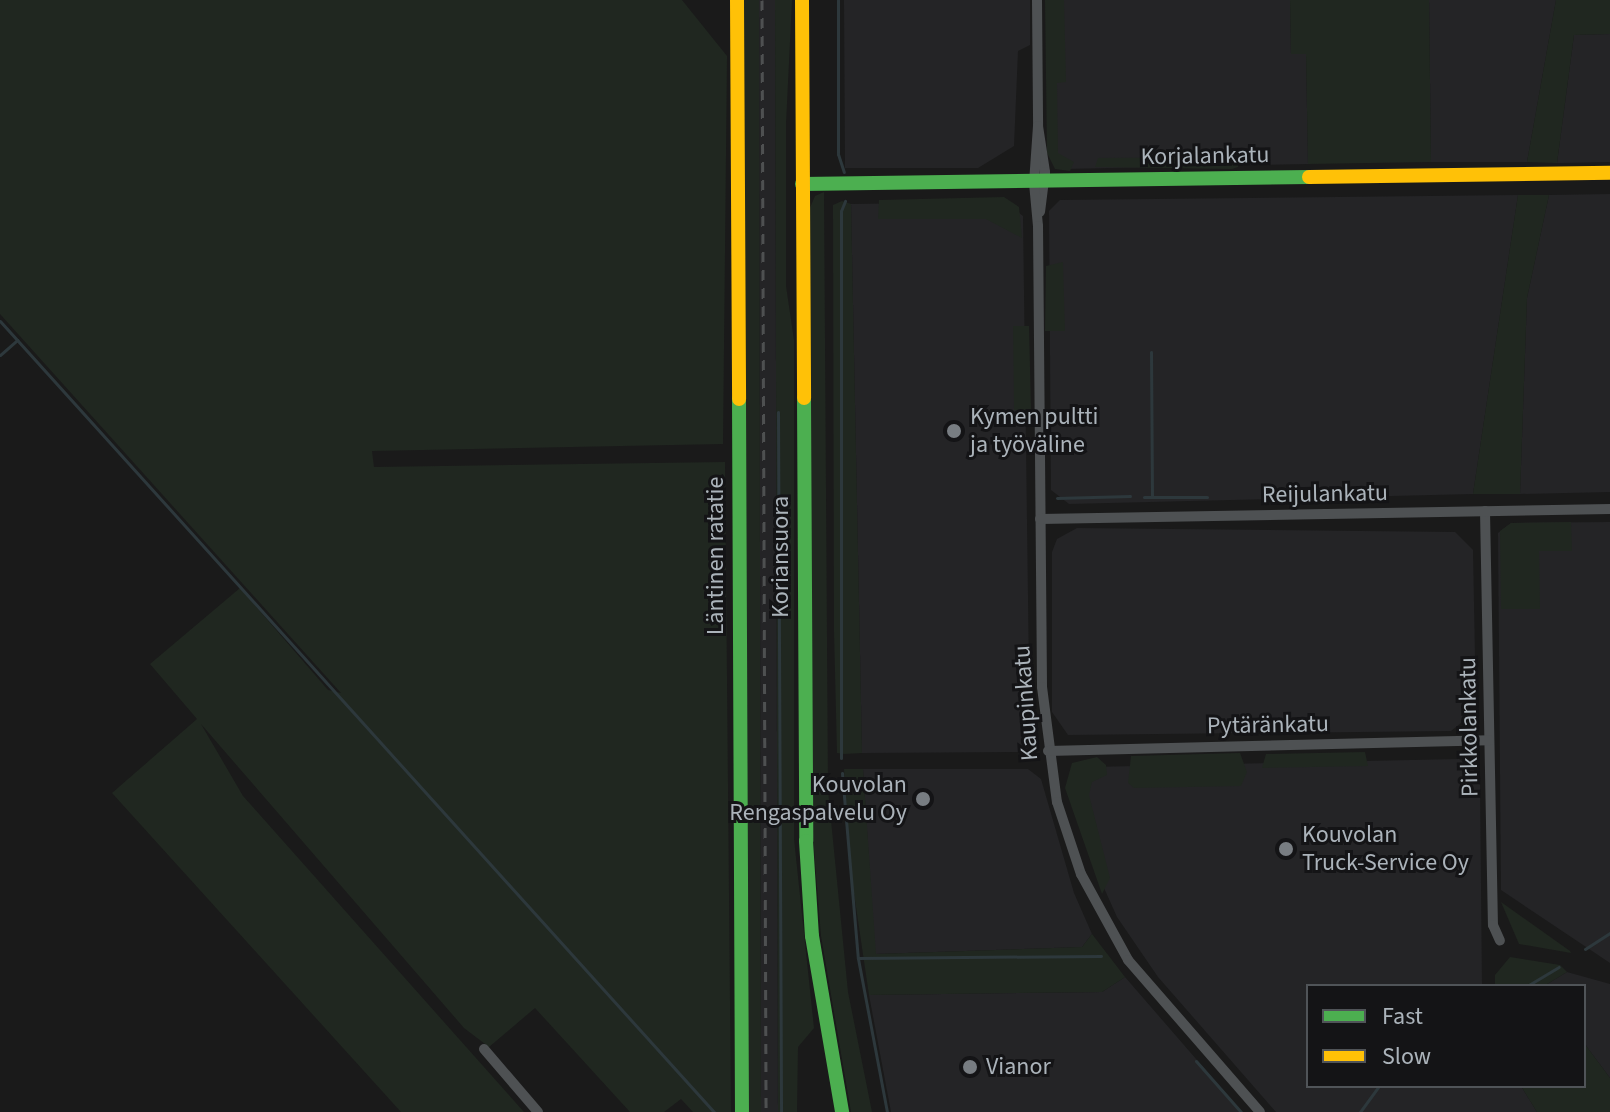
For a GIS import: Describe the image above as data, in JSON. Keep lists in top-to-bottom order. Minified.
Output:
{"streets":{"street":["Korjalankatu","Reijulankatu","Läntinen ratatie","Koriansuora","Kaupinkatu","Pytäränkatu","Pirkkolankatu"]},"crossings":[["Korjalankatu","Koriansuora"],["Korjalankatu","Kaupinkatu"],["Reijulankatu","Kaupinkatu"],["Reijulankatu","Pirkkolankatu"],["Kaupinkatu","Pytäränkatu"],["Pytäränkatu","Pirkkolankatu"]],"places":["Kymen pultti ja työväline","Kouvolan Rengaspalvelu Oy","Kouvolan Truck-Service Oy","Vianor"],"legend":["Fast","Slow"]}
